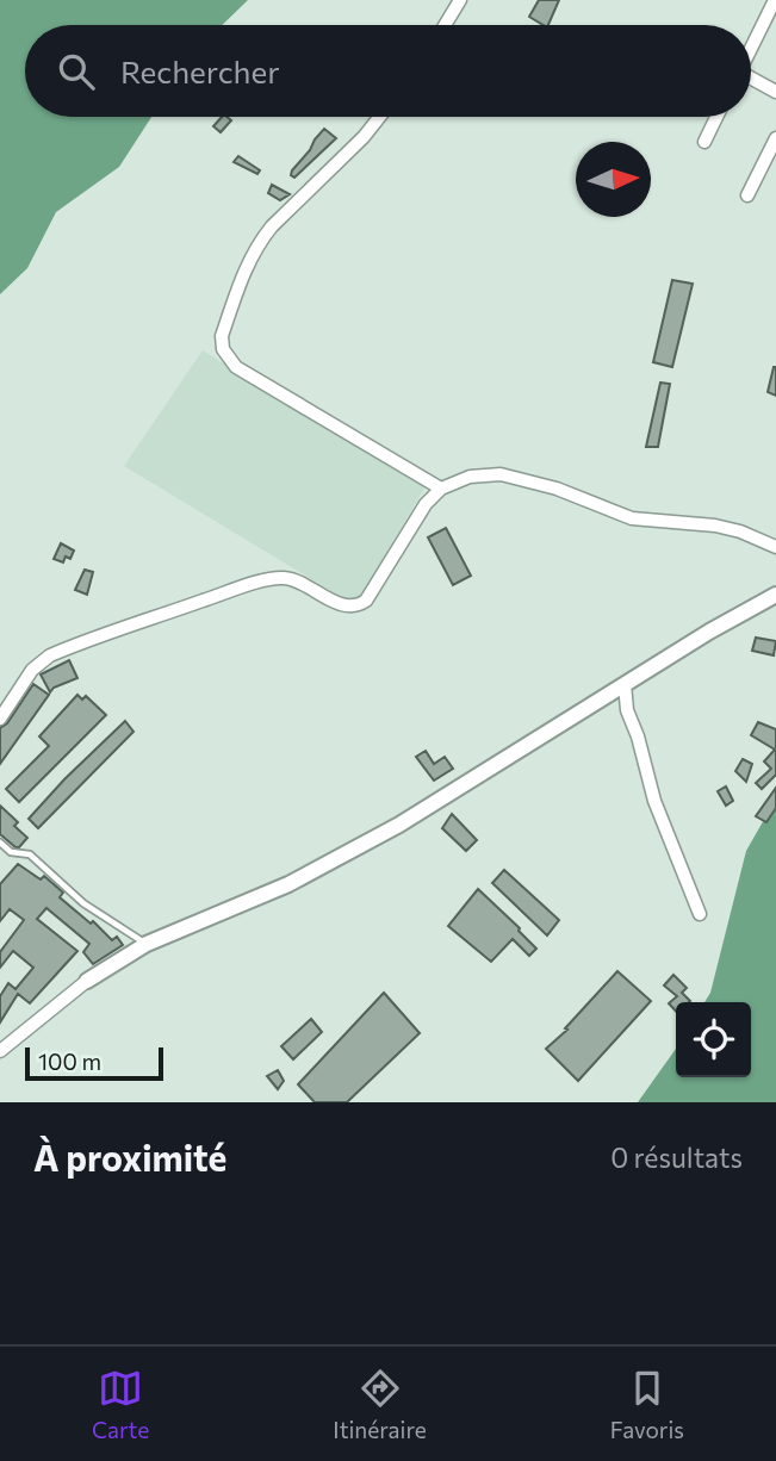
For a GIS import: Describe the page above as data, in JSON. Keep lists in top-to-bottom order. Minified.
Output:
{"scale_bar":"100 m","north":"right","page":{"search":"Rechercher","scale":"100 m","heading":["À proximité","0 résultats"],"nav":["Carte","Itinéraire","Favoris"]}}
